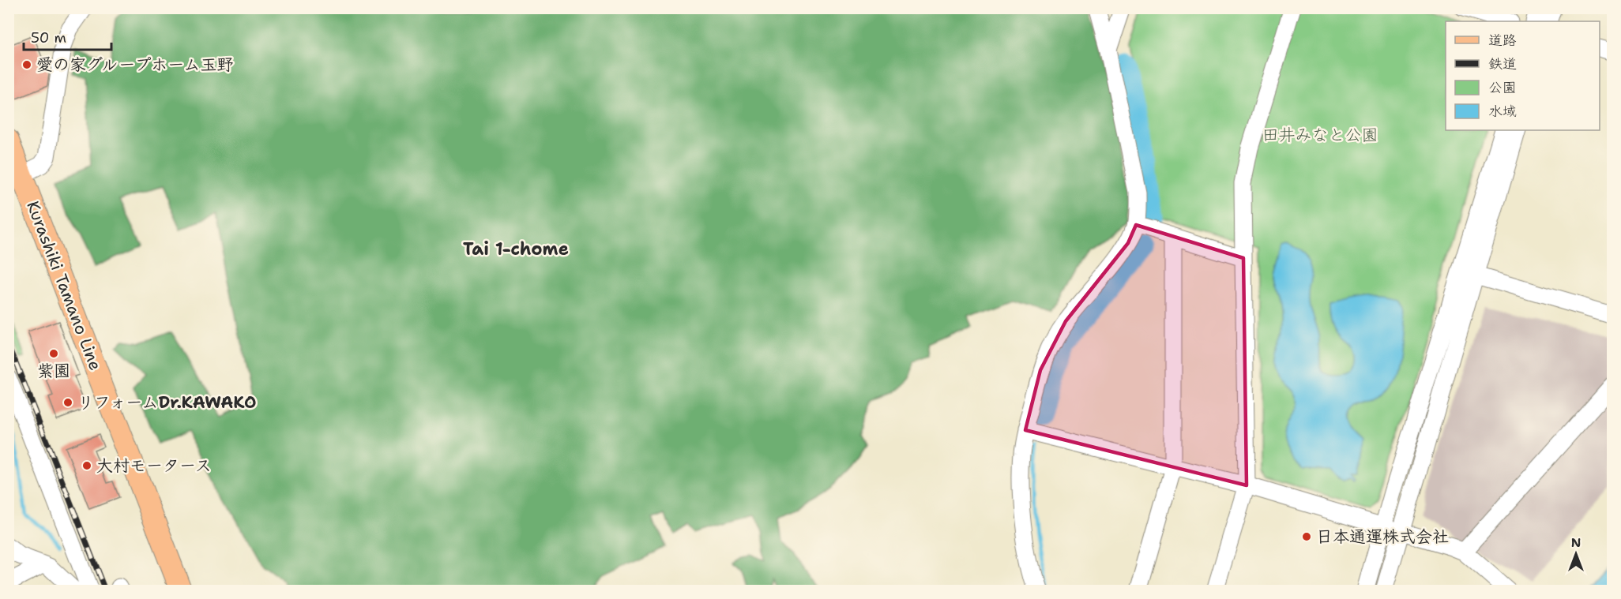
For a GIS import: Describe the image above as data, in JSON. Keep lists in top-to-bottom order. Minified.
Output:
{"streets":{"main road":["Kurashiki Tamano Line"]},"districts":["Tai 1-chome"],"parks":["田井みなと公園"],"places":["愛の家グループホーム玉野","紫園","リフォームDr.KAWAKO","大村モータース","日本通運株式会社"],"legend":["道路","鉄道","公園","水域"],"scale_bar":"50 m","north":"top"}
